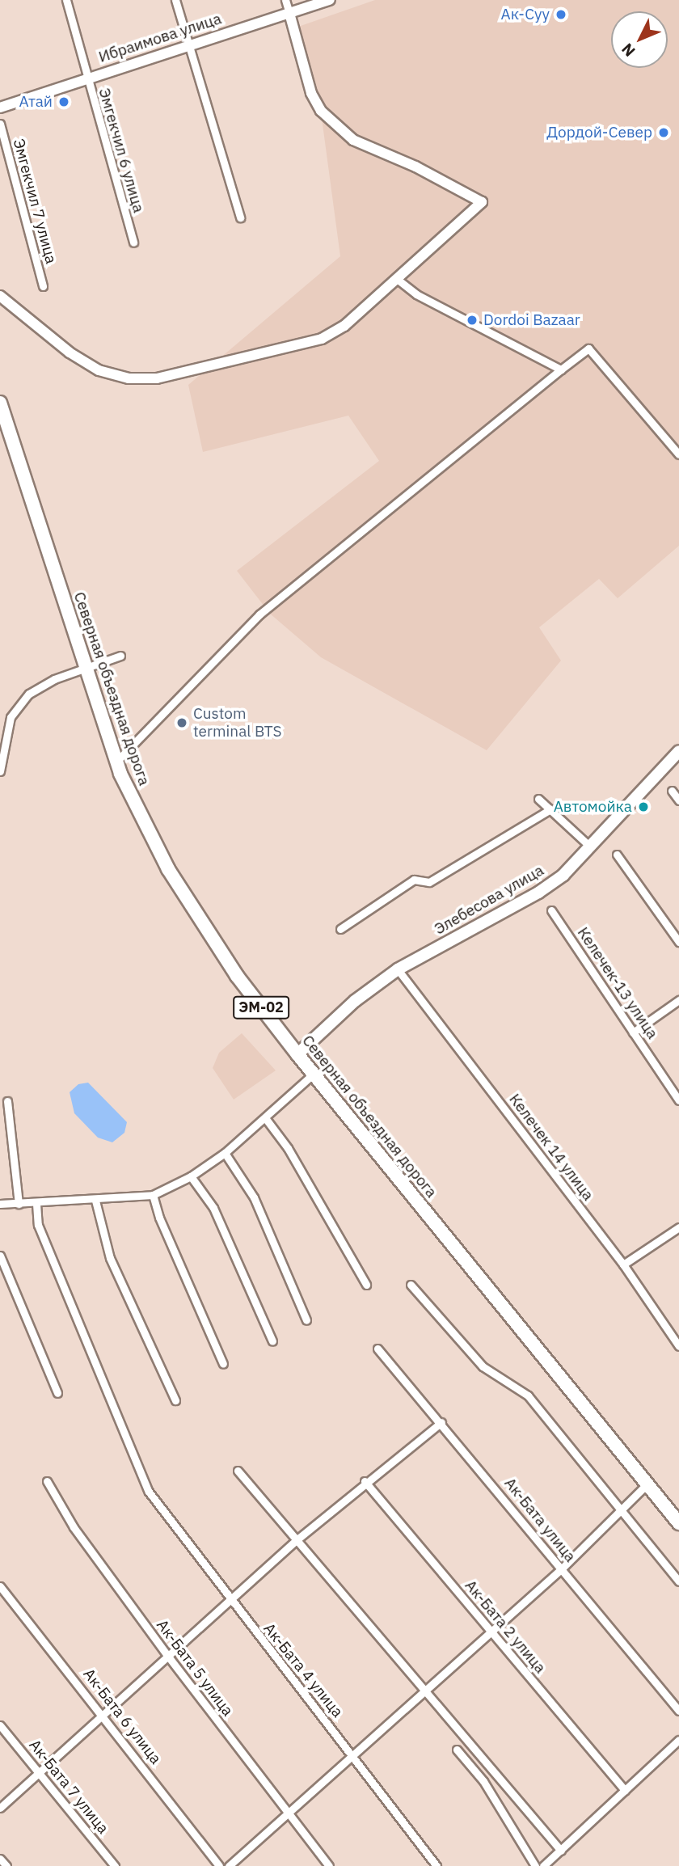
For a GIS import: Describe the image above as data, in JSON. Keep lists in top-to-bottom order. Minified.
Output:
{"streets":{"highway":["Северная объездная дорога","ЭМ-02"],"main road":["Элебесова улица"],"street":["Ибраимова улица","Эмгекчил 6 улица","Эмгекчил 7 улица","Келечек-13 улица","Келечек 14 улица","Ак-Бата улица","Ак-Бата 2 улица","Ак-Бата 5 улица","Ак-Бата 4 улица","Ак-Бата 6 улица","Ак-Бата 7 улица"]},"crossings":[["Ибраимова улица","Эмгекчил 6 улица"],["Северная объездная дорога","Элебесова улица"],["Элебесова улица","Келечек 14 улица"]],"places":["Ак-Суу","Атай","Дордой-Север","Dordoi Bazaar","Custom terminal BTS","Автомойка"],"north":"bottom left"}
